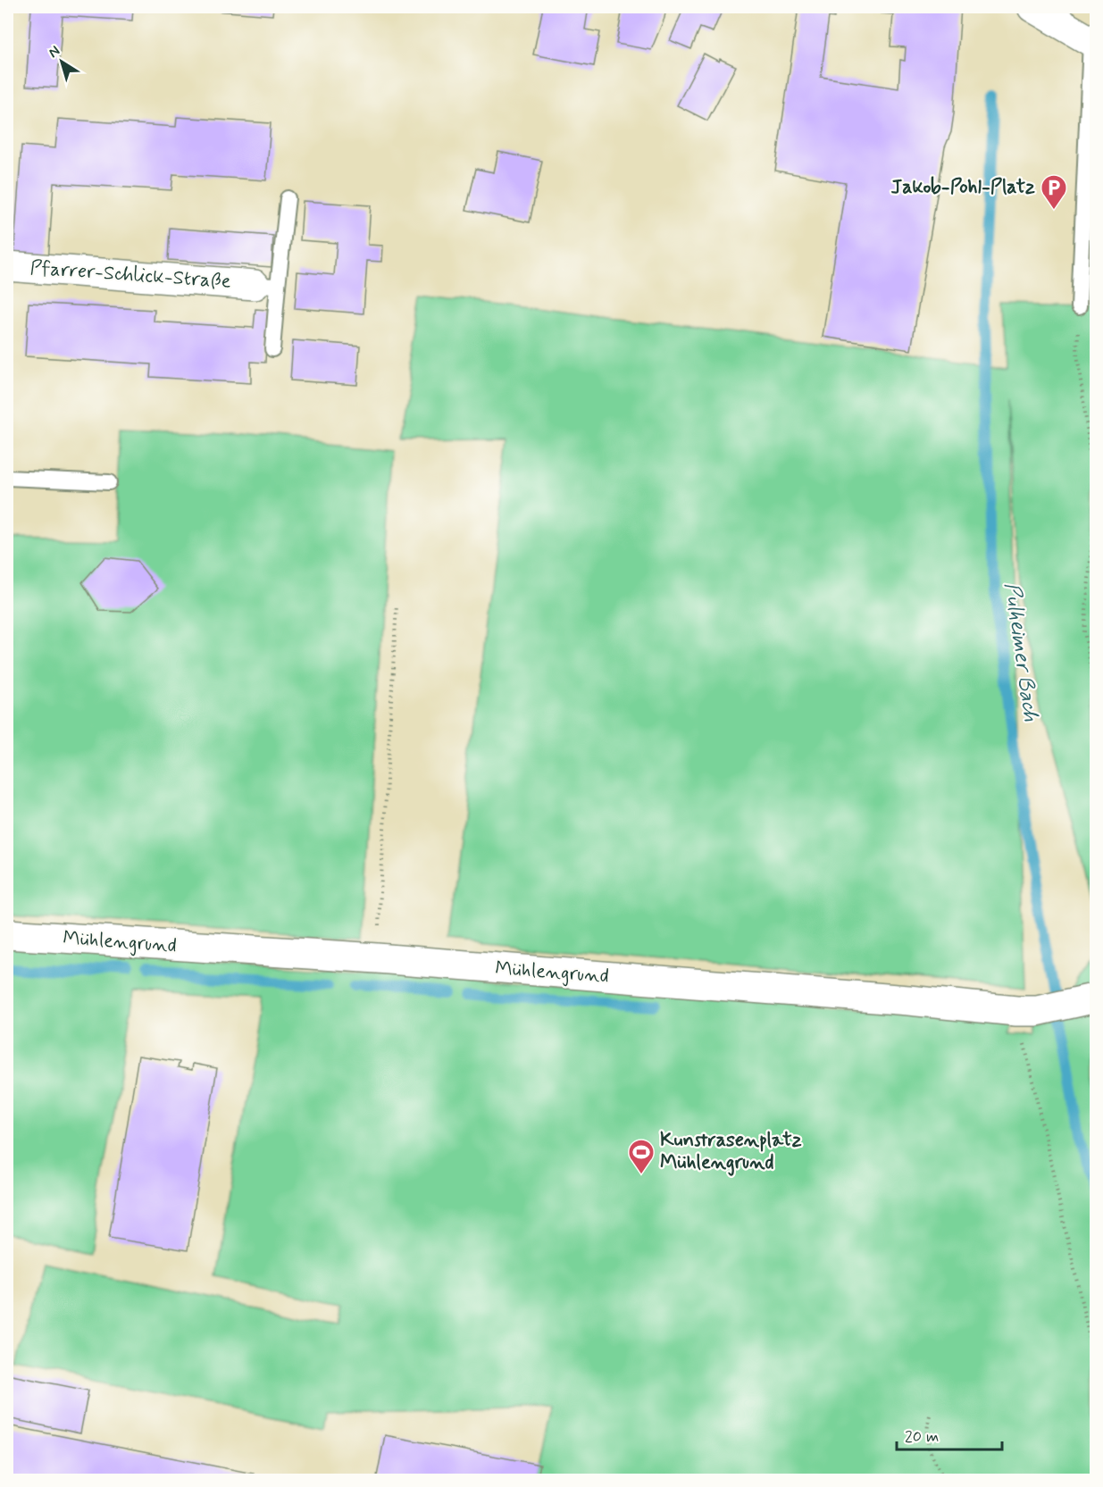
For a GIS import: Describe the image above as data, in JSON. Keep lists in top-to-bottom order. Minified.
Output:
{"streets":{"street":["Pfarrer-Schlick-Straße","Mühlengrund"]},"water":["Pulheimer Bach"],"places":{"parking":["Jakob-Pohl-Platz"],"sports":["Kunstrasenplatz Mühlengrund"]},"scale_bar":"20 m","north":"top left"}
